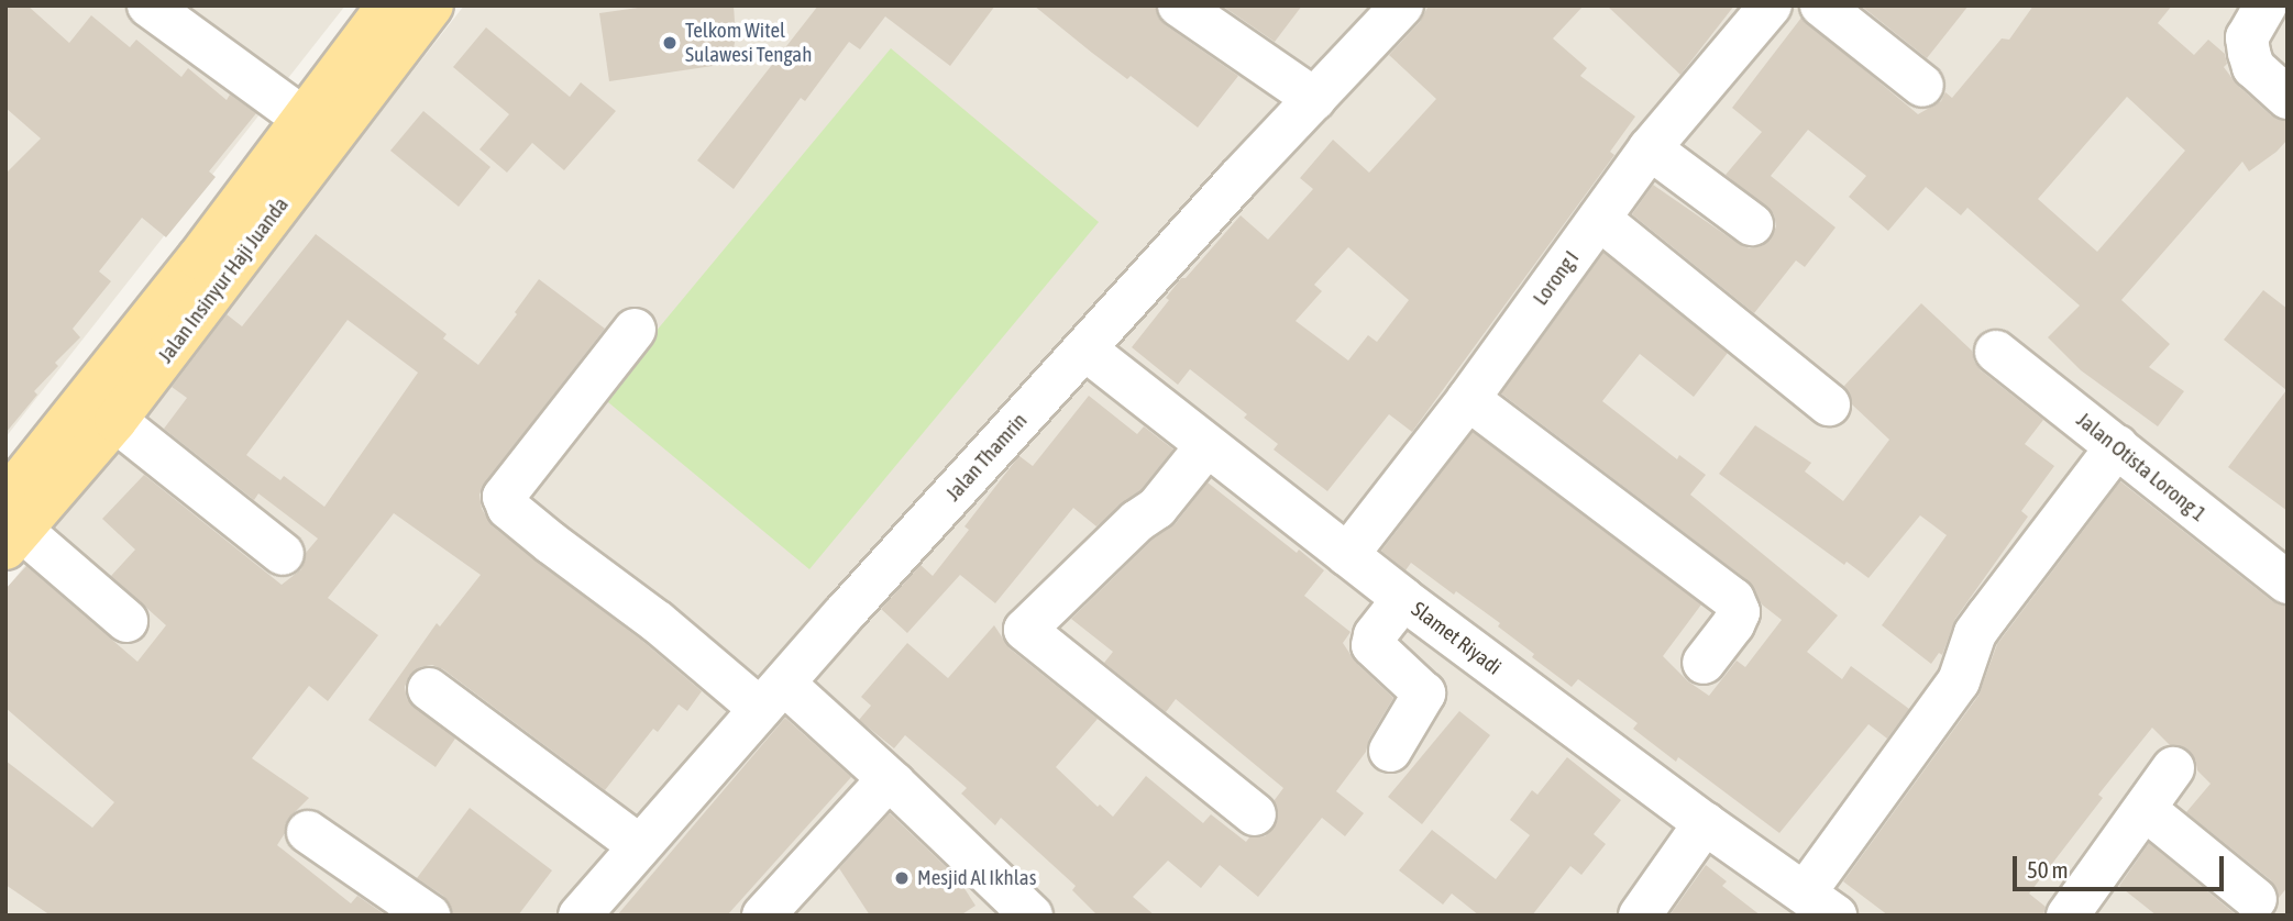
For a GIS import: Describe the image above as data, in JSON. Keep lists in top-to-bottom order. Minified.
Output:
{"streets":{"main road":["Jalan Insinyur Haji Juanda"],"street":["Lorong I","Jalan Thamrin","Jalan Otista Lorong 1","Slamet Riyadi"]},"crossings":[["Lorong I","Slamet Riyadi"],["Jalan Thamrin","Slamet Riyadi"]],"places":["Telkom Witel Sulawesi Tengah","Mesjid Al Ikhlas"],"scale_bar":"50 m"}
